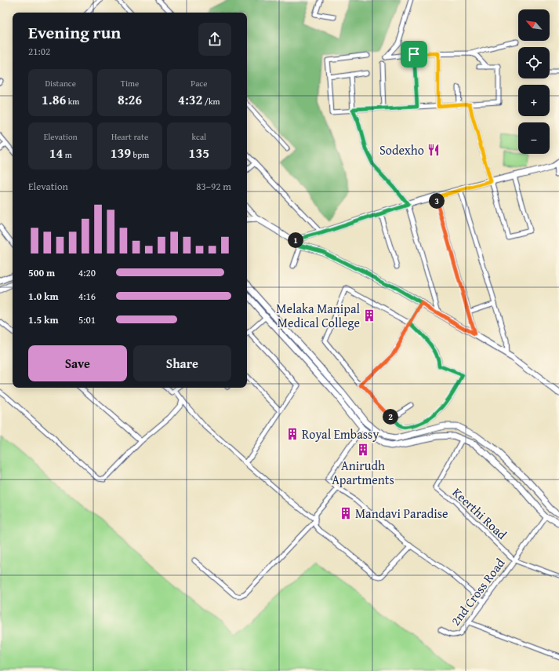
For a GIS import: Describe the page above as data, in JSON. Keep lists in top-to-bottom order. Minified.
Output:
{"streets":{"street":["Keerthi Road","2nd Cross Road"]},"crossings":[["Keerthi Road","2nd Cross Road"]],"places":{"restaurant":["Sodexho"],"building":["Melaka Manipal Medical College","Royal Embassy","Anirudh Apartments","Mandavi Paradise"]},"north":"top left","page":{"map_buttons":["+","−"],"heading":["Evening run","21:02"],"stats":[["Distance","1.86 km"],["Time","8:26"],["Pace","4:32 /km"],["Elevation","14 m"],["Heart rate","139 bpm"],["kcal","135"]],"chart":["Elevation","83–92 m"],"pins":["3","1","2"],"list":[{"name":"500 m","note":"4:20"},{"name":"1.0 km","note":"4:16"},{"name":"1.5 km","note":"5:01"}],"buttons":["Save","Share"]}}
